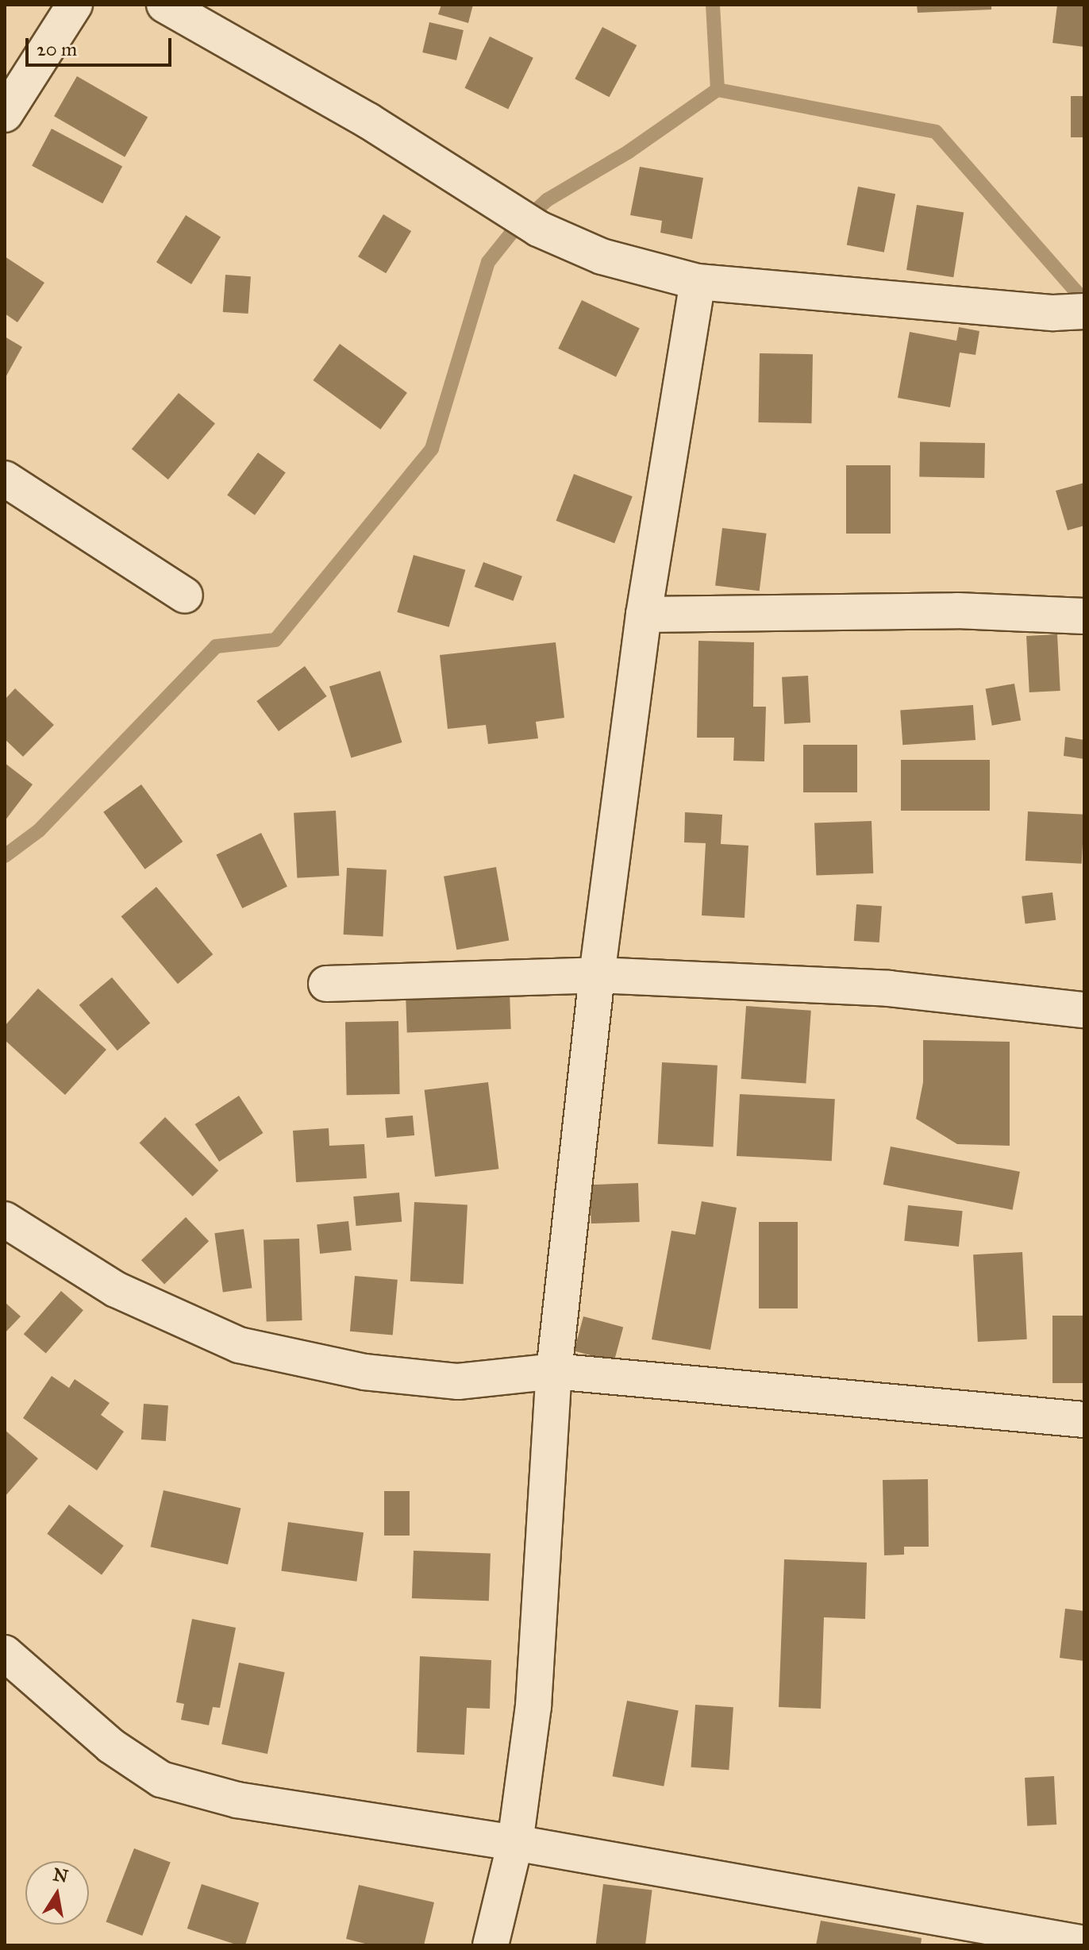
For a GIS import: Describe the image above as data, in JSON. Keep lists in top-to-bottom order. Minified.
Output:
{"scale_bar":"20 m","north":"top"}
